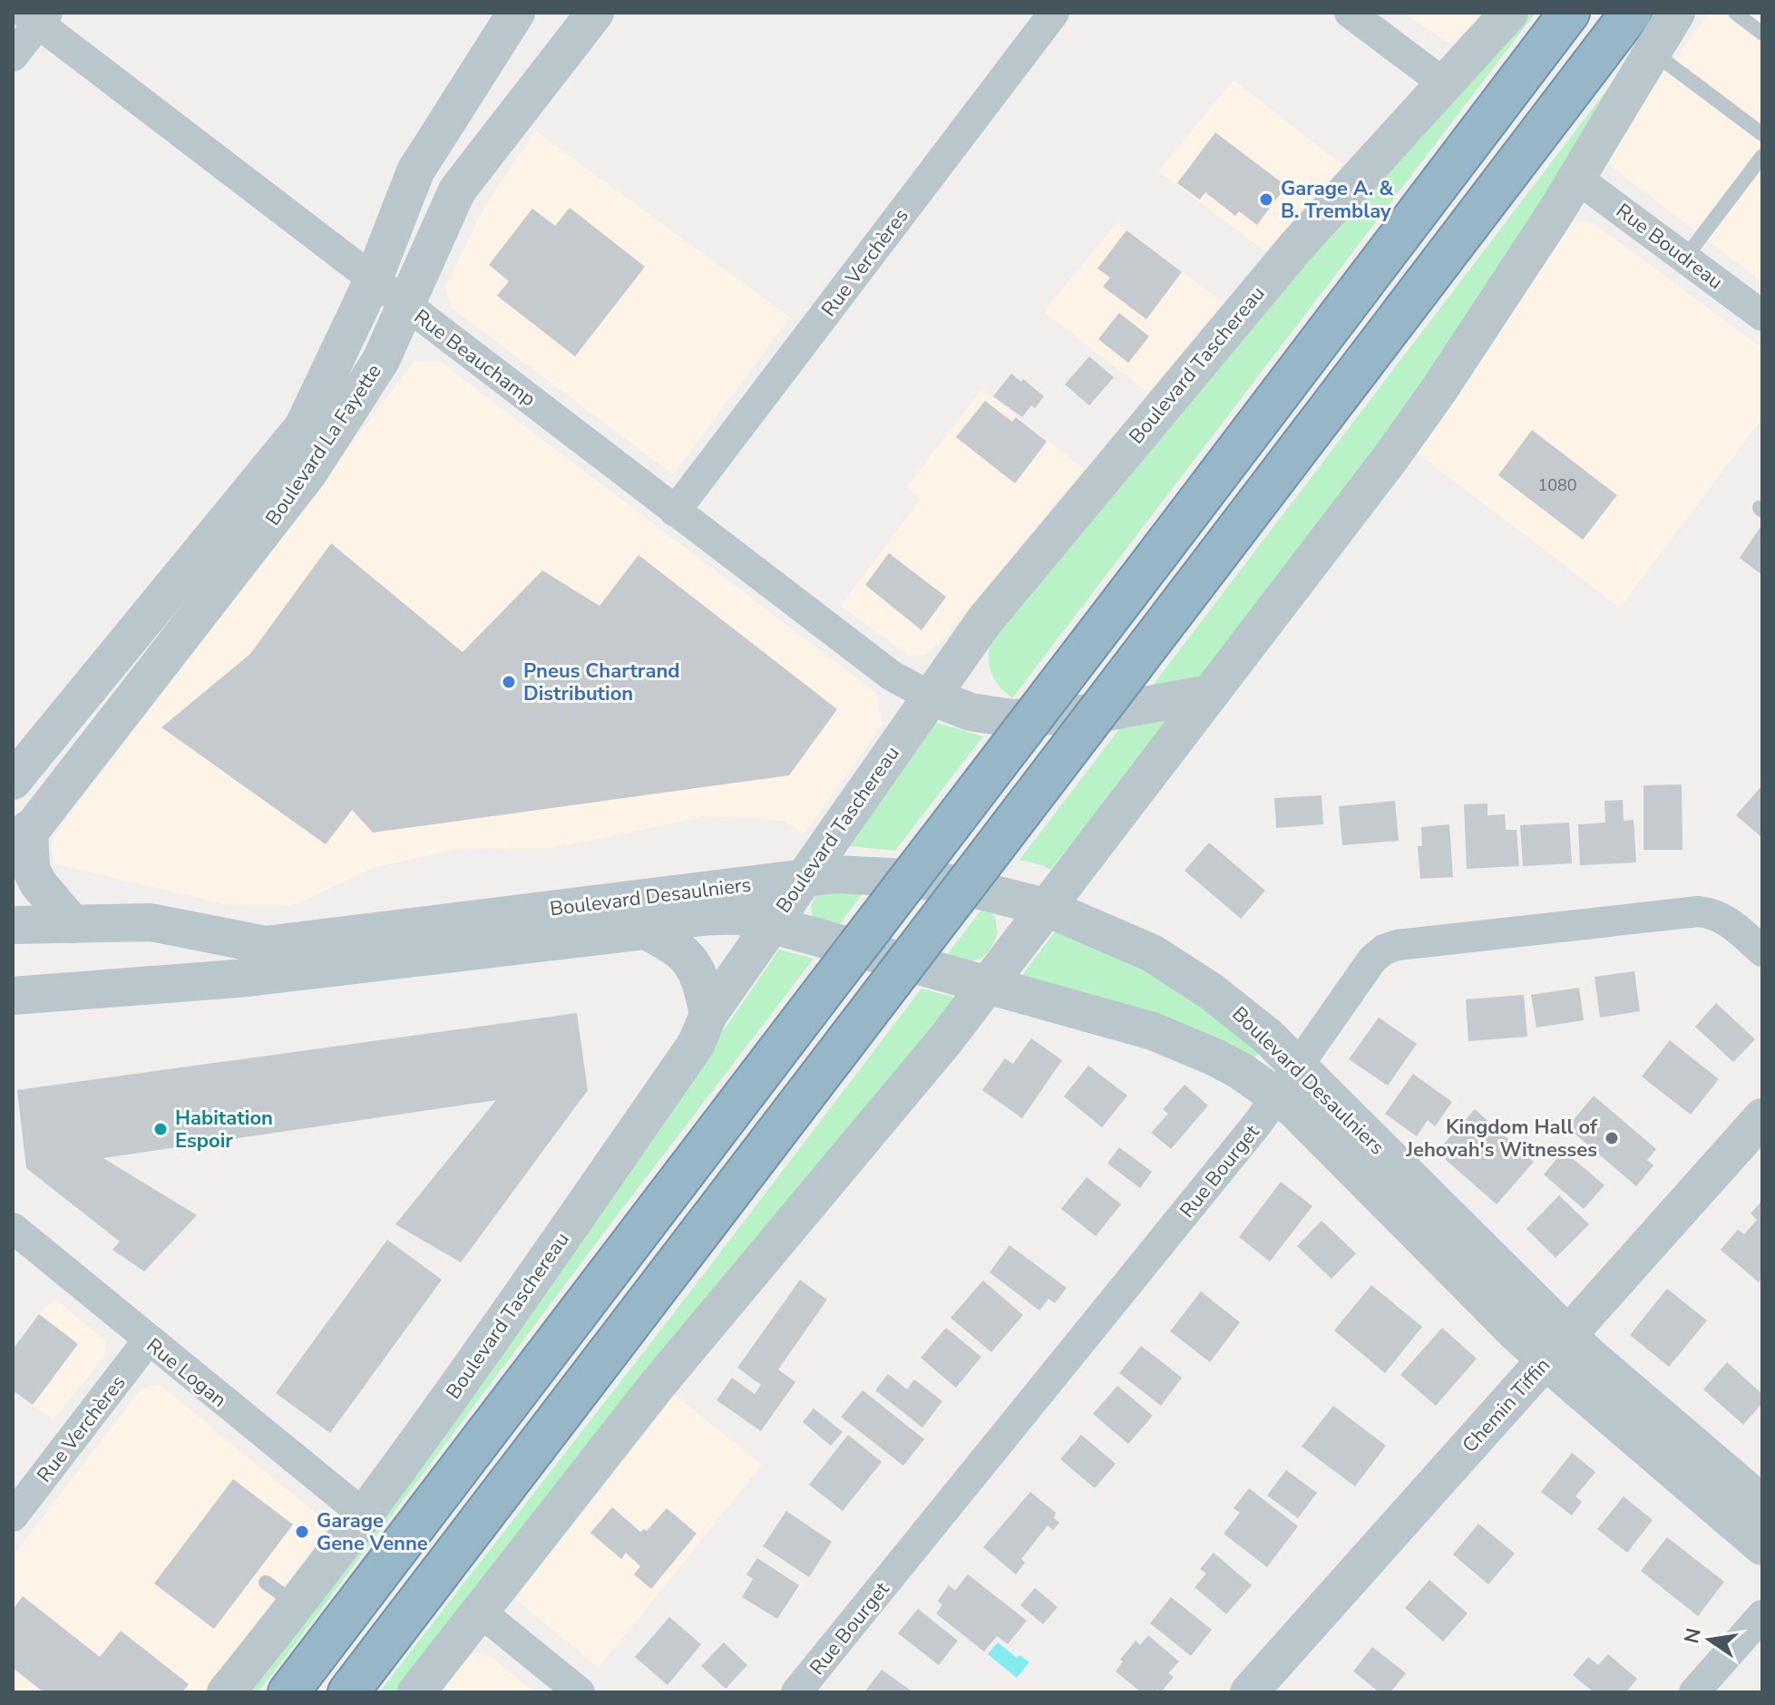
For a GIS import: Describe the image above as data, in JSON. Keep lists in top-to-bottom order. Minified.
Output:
{"streets":{"street":["Rue Boudreau","Rue Verchères","Rue Beauchamp","Boulevard Taschereau","Boulevard La Fayette","Boulevard Desaulniers","Rue Bourget","Rue Logan","Chemin Tiffin"]},"crossings":[["Rue Verchères","Rue Beauchamp"],["Rue Verchères","Rue Logan"],["Rue Beauchamp","Boulevard Taschereau"],["Rue Beauchamp","Boulevard La Fayette"],["Boulevard Taschereau","Boulevard Desaulniers"],["Boulevard Taschereau","Rue Logan"],["Boulevard Desaulniers","Rue Bourget"],["Boulevard Desaulniers","Chemin Tiffin"]],"places":["Garage A. & B. Tremblay","Pneus Chartrand Distribution","Habitation Espoir","Kingdom Hall of Jehovah's Witnesses","Garage Gene Venne"],"house_numbers":["1080"],"north":"left"}
